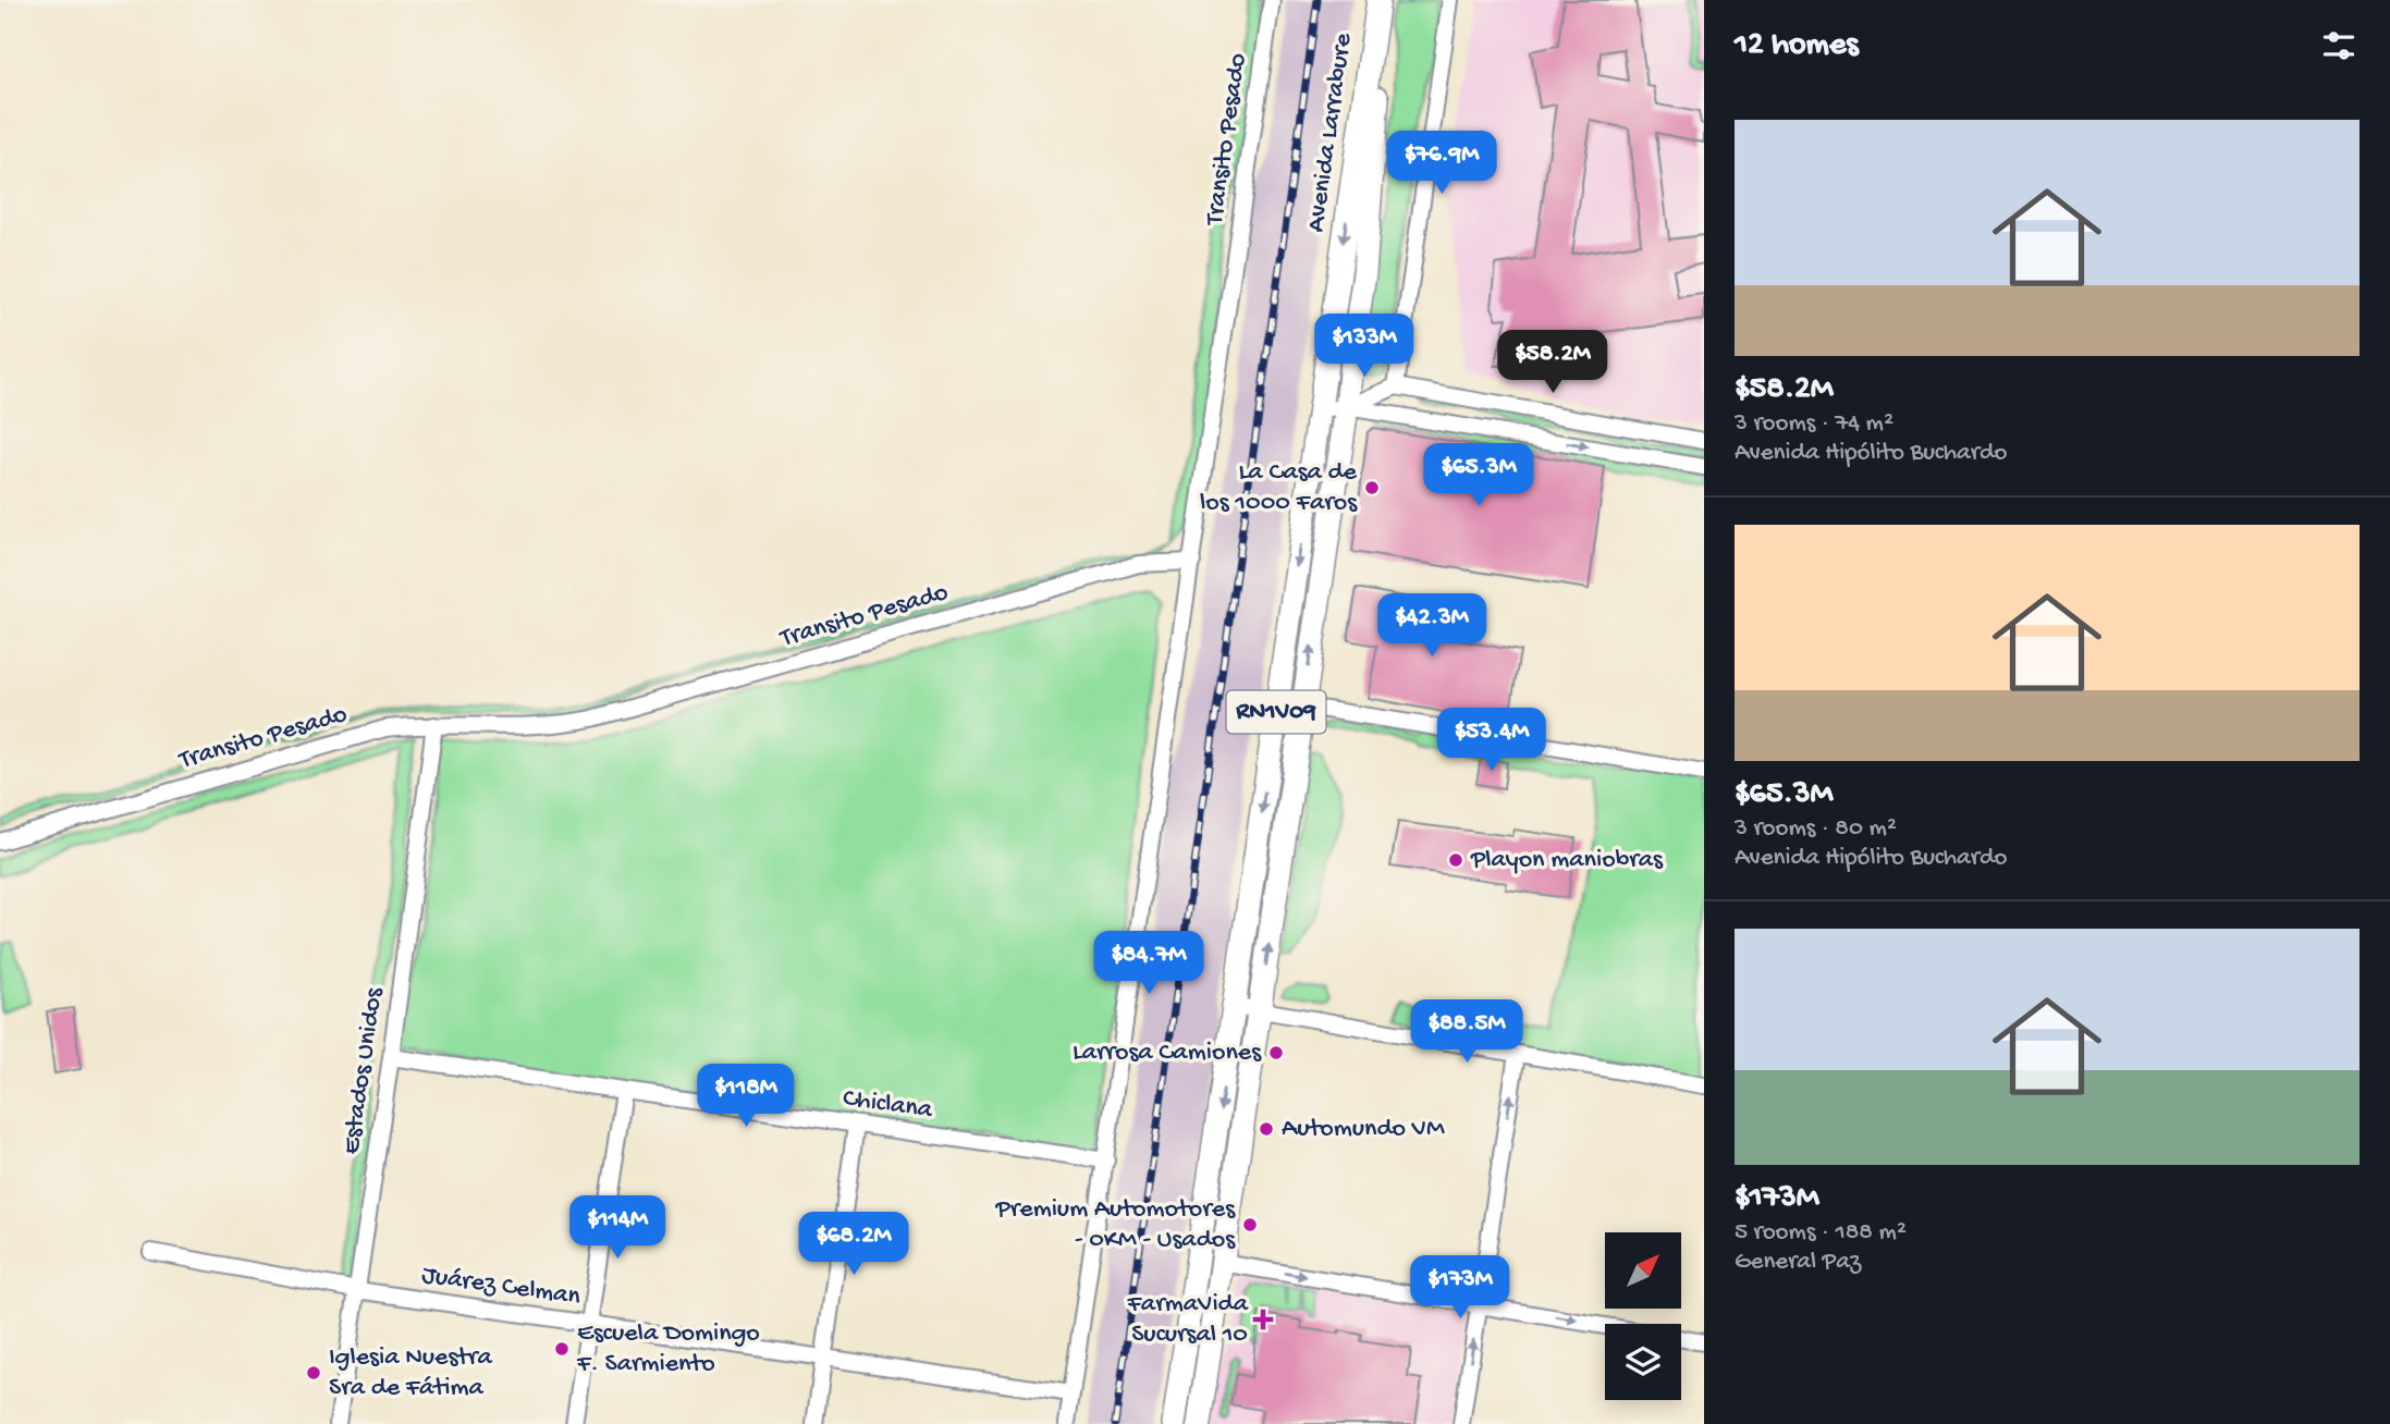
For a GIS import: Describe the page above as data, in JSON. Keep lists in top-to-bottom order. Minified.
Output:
{"streets":{"main road":["Avenida Larrabure","RN1V09"],"street":["Transito Pesado","Estados Unidos","Chiclana","Juárez Celman"]},"crossings":[["Transito Pesado","Estados Unidos"],["Estados Unidos","Chiclana"],["Estados Unidos","Juárez Celman"]],"places":{"other":["La Casa de los 1000 Faros","Playon maniobras","Larrosa Camiones","Automundo VM","Premium Automotores - 0KM - Usados","Escuela Domingo F. Sarmiento","Iglesia Nuestra Sra de Fátima"],"health":["FarmaVida Sucursal 10"]},"north":"top right","page":{"heading":"12 homes","list":[{"name":"$58.2M","note":"3 rooms · 74 m² · Avenida Hipólito Buchardo"},{"name":"$65.3M","note":"3 rooms · 80 m² · Avenida Hipólito Buchardo"},{"name":"$173M","note":"5 rooms · 188 m² · General Paz"}],"price":["$76.9M","$133M","$58.2M","$65.3M","$42.3M","$53.4M","$84.7M","$88.5M","$118M","$114M","$68.2M","$173M"]}}
